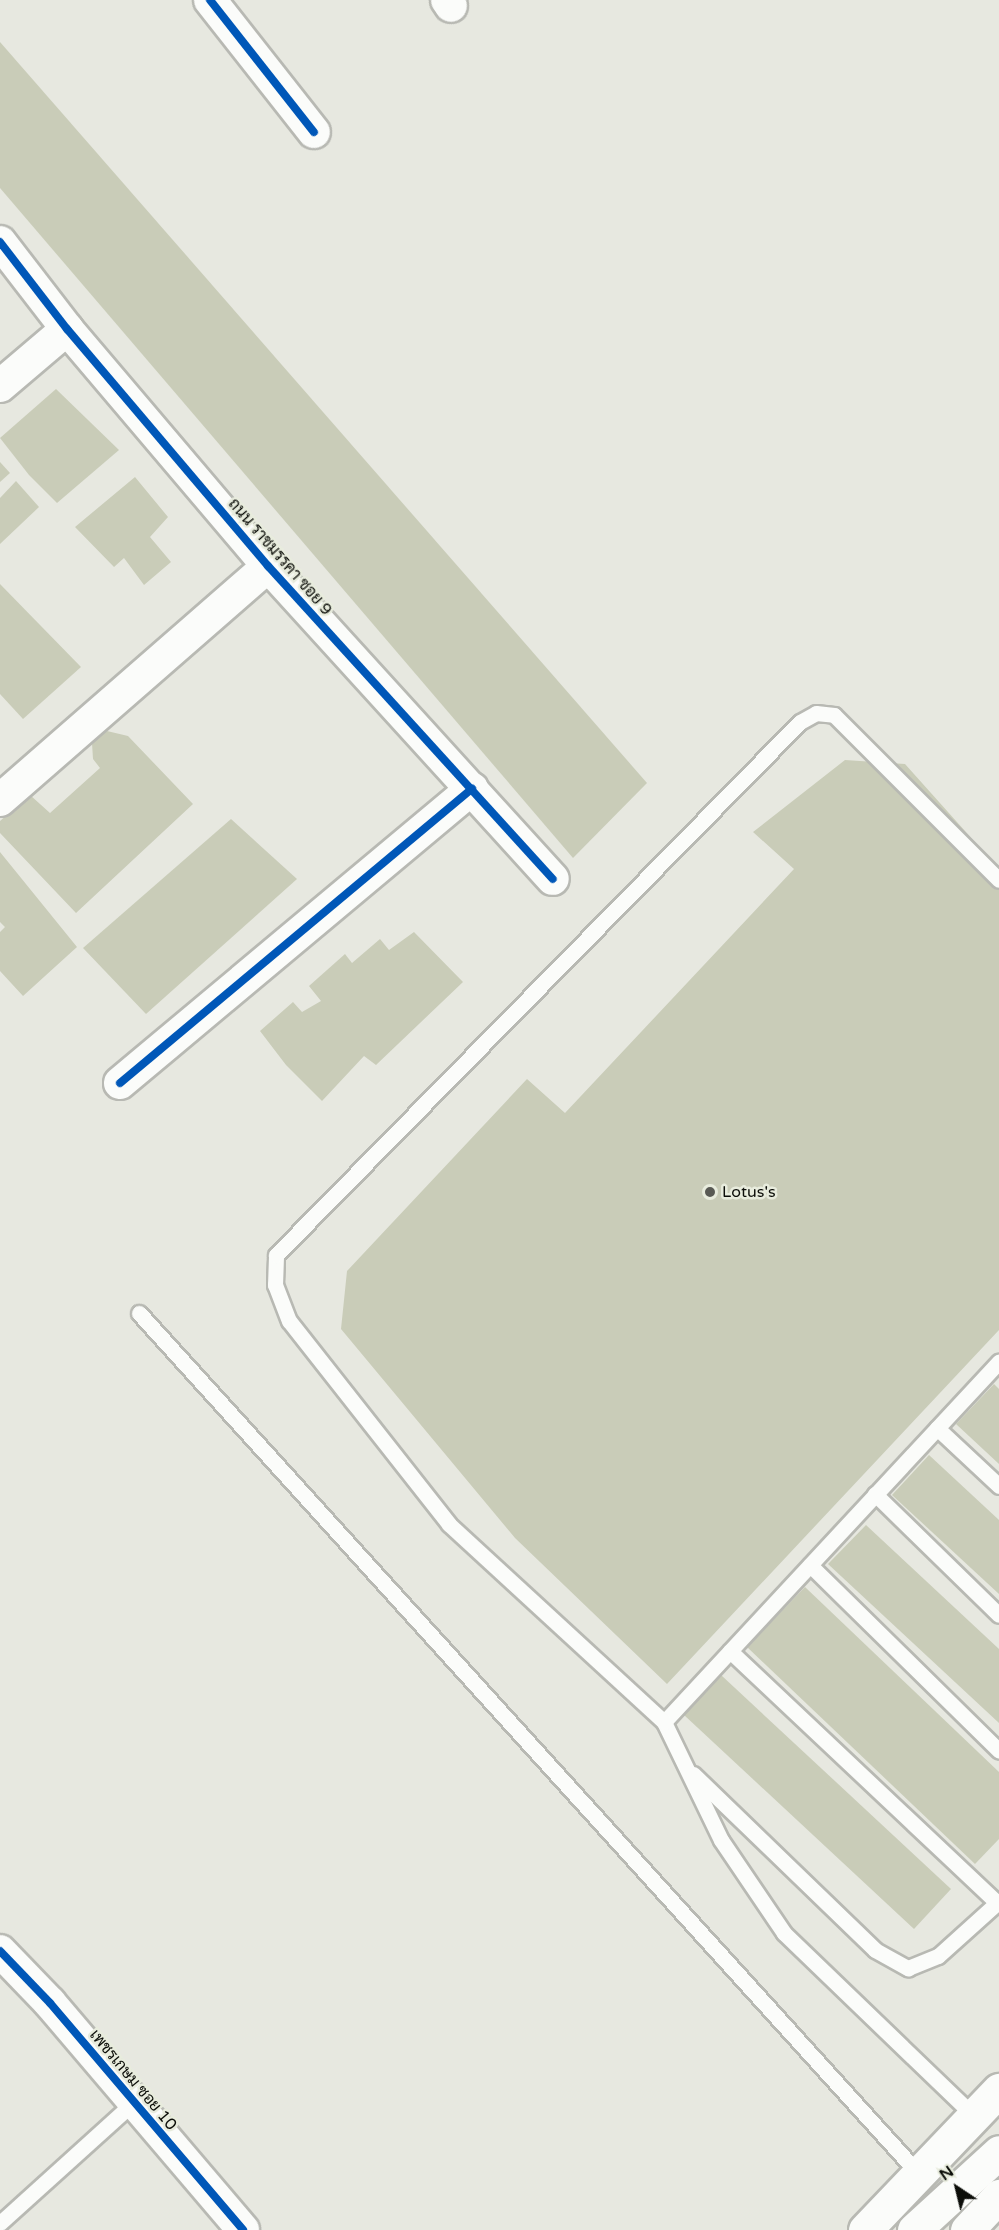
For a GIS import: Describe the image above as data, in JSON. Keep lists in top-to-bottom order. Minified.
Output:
{"streets":{"street":["ถนน ราชมรรคา ซอย 9","เพชรเกษม ซอย 10"]},"places":["Lotus's"],"north":"top left"}
